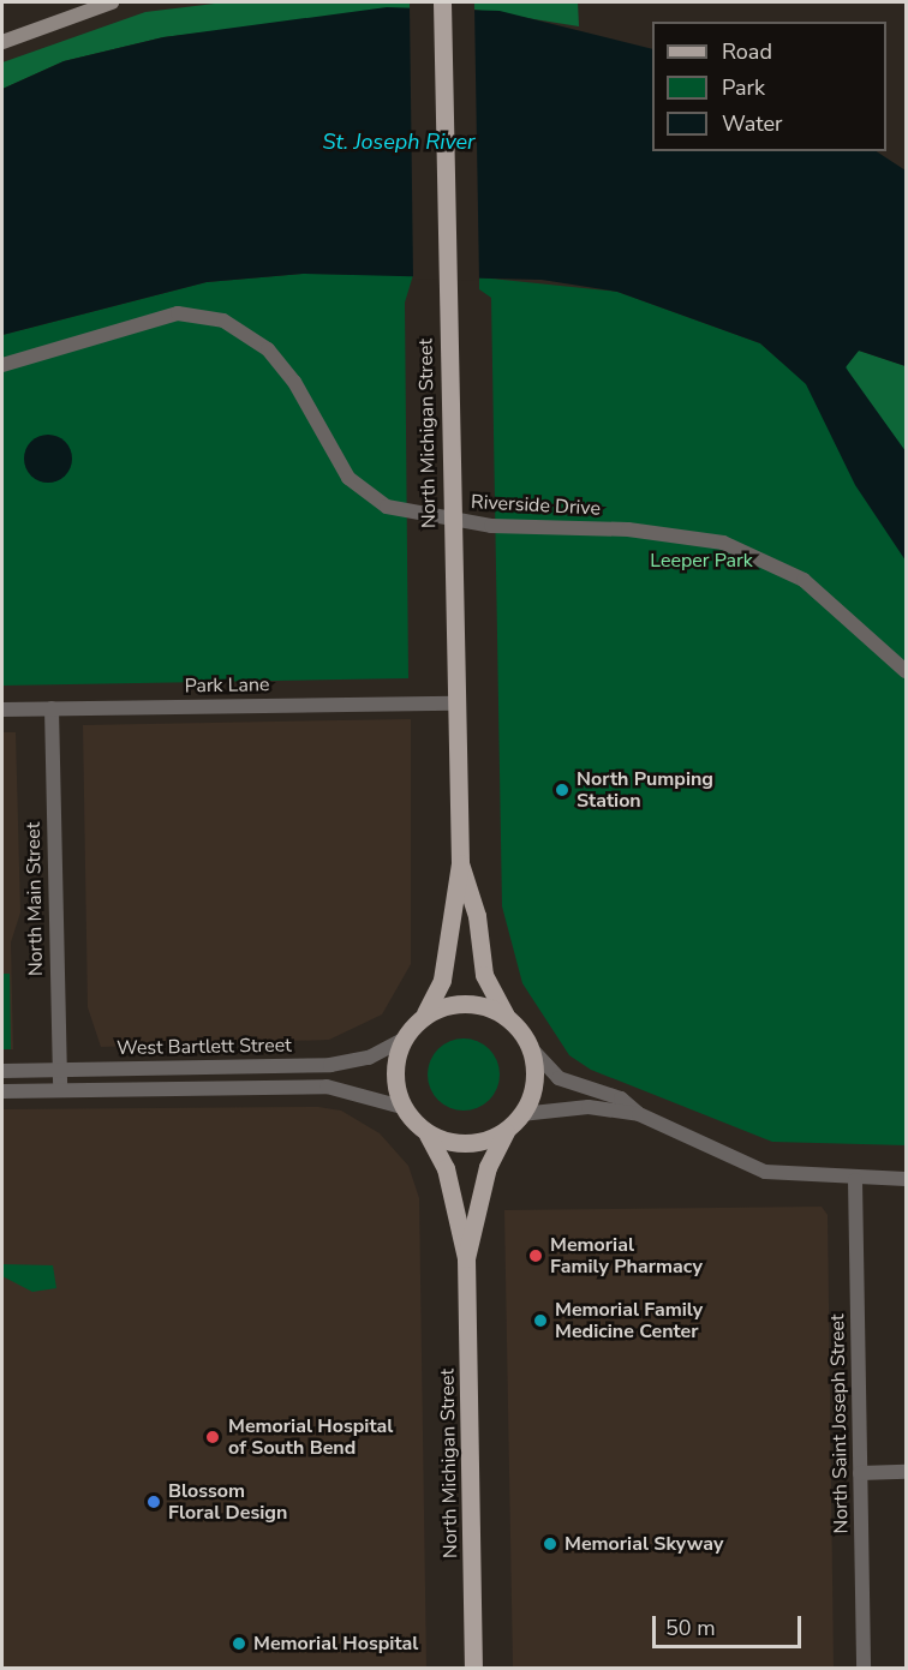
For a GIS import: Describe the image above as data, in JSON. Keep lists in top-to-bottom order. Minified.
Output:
{"streets":{"main road":["North Michigan Street"],"street":["Riverside Drive","Park Lane","North Main Street","West Bartlett Street","North Saint Joseph Street"]},"crossings":[["North Michigan Street","Riverside Drive"],["North Michigan Street","Park Lane"],["North Michigan Street","West Bartlett Street"],["Park Lane","North Main Street"],["North Main Street","West Bartlett Street"]],"water":["St. Joseph River"],"parks":["Leeper Park"],"places":["North Pumping Station","Memorial Family Pharmacy","Memorial Family Medicine Center","Memorial Hospital of South Bend","Blossom Floral Design","Memorial Skyway","Memorial Hospital"],"legend":["Road","Park","Water"],"scale_bar":"50 m"}
